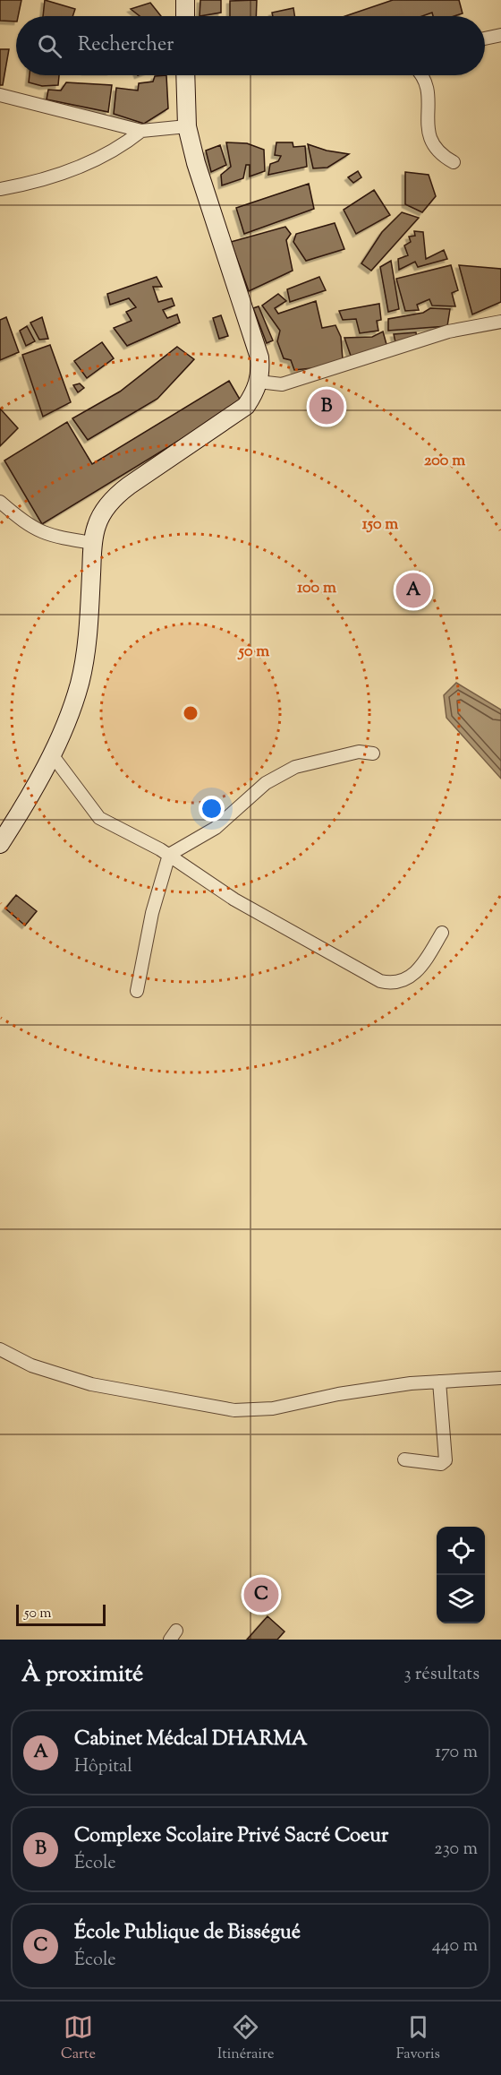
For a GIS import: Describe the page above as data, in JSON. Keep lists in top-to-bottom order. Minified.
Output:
{"scale_bar":"50 m","page":{"search":"Rechercher","pins":["B","A","C"],"scale":"50 m","heading":["À proximité","3 résultats"],"list":[{"mark":"A","name":"Cabinet Médcal DHARMA","note":"Hôpital","value":"170 m"},{"mark":"B","name":"Complexe Scolaire Privé Sacré Coeur","note":"École","value":"230 m"},{"mark":"C","name":"École Publique de Bisségué","note":"École","value":"440 m"}],"nav":["Carte","Itinéraire","Favoris"]},"rings":["200 m","150 m","100 m","50 m"]}
